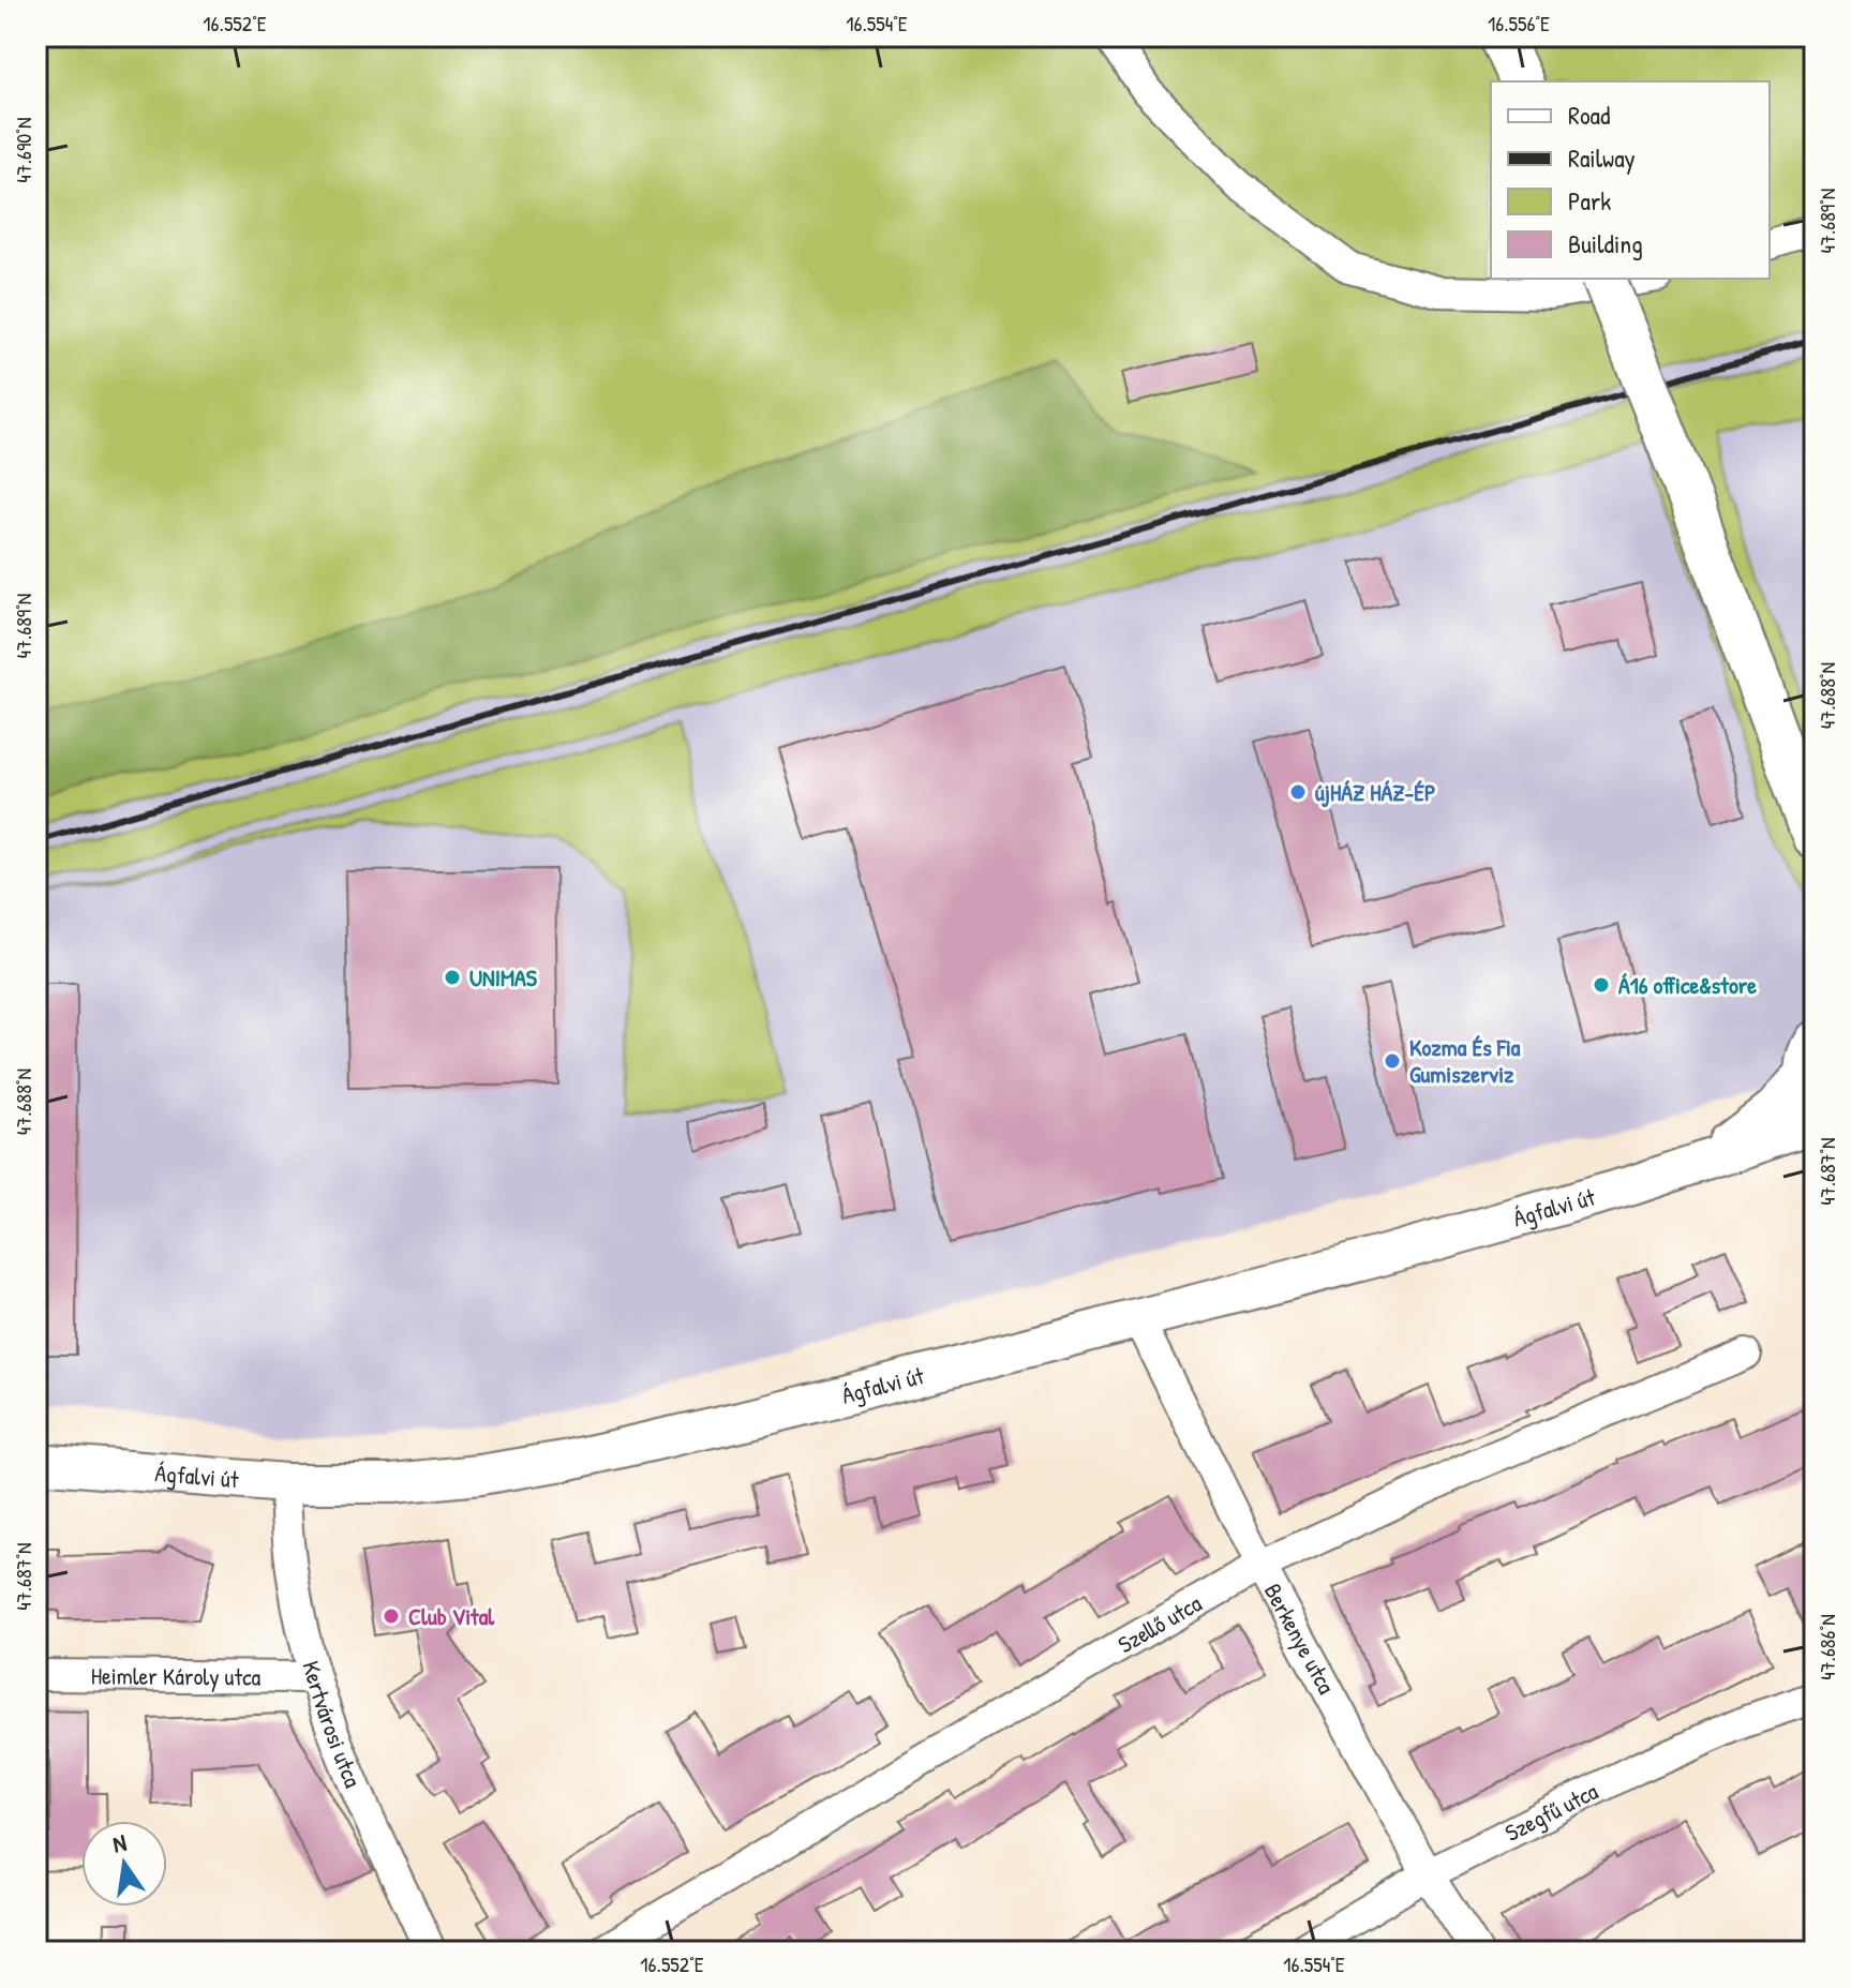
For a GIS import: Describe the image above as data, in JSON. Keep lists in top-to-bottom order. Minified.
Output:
{"streets":{"street":["Ágfalvi út","Szellő utca","Berkenye utca","Heimler Károly utca","Kertvárosi utca","Szegfű utca"]},"crossings":[["Ágfalvi út","Berkenye utca"],["Ágfalvi út","Kertvárosi utca"],["Szellő utca","Berkenye utca"],["Berkenye utca","Szegfű utca"],["Heimler Károly utca","Kertvárosi utca"]],"places":["újHÁZ HÁZ-ÉP","UNIMAS","Á16 office&store","Kozma És Fia Gumiszerviz","Club Vital"],"legend":["Road","Railway","Park","Building"],"north":"top","coordinates":["16.552°E","16.554°E","16.556°E","47.690°N","47.689°N","47.688°N","47.687°N","47.686°N"]}
